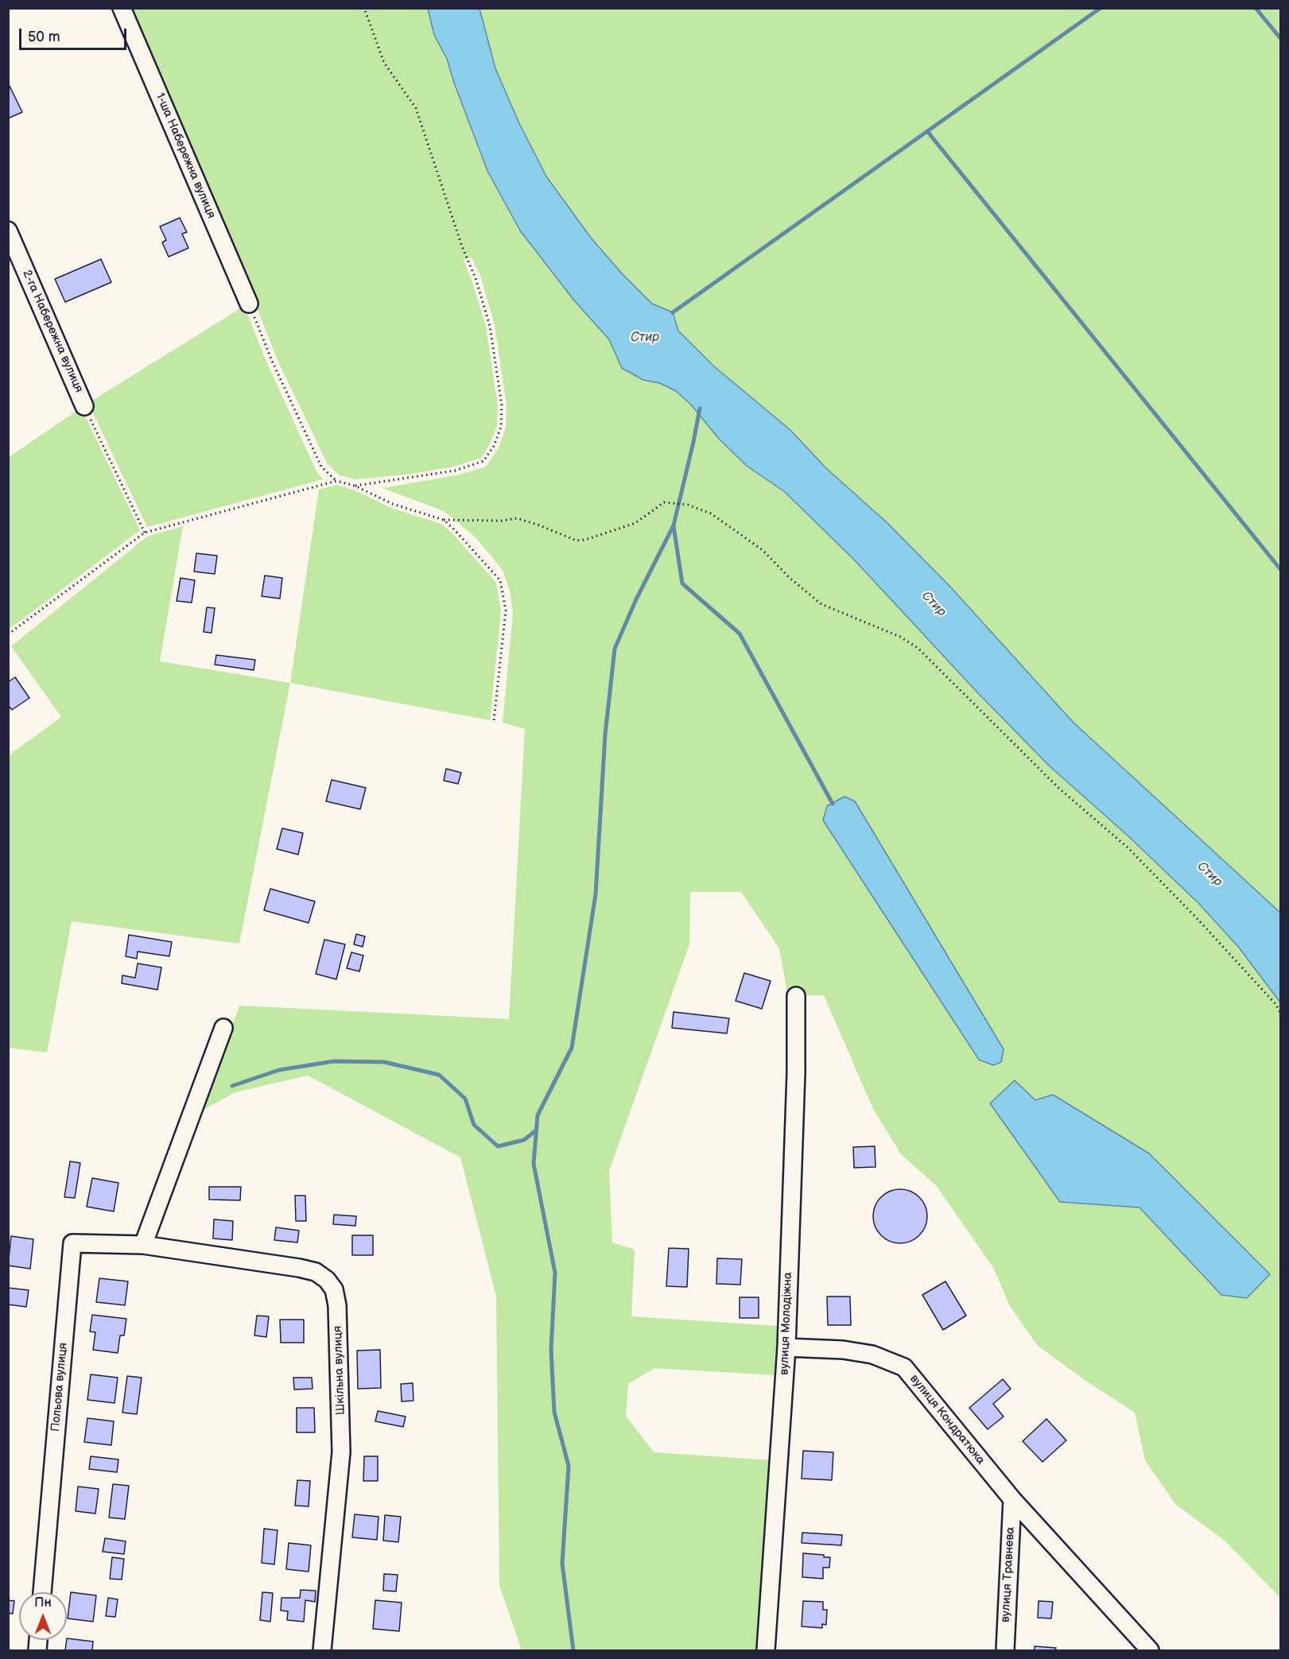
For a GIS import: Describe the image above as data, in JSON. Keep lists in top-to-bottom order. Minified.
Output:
{"streets":{"street":["1-ша Набережна вулиця","2-га Набережна вулиця","вулиця Молодіжна","Шкільна вулиця","Польова вулиця","вулиця Кондратюка","вулиця Травнева"]},"crossings":[["вулиця Молодіжна","вулиця Кондратюка"],["Шкільна вулиця","Польова вулиця"],["вулиця Кондратюка","вулиця Травнева"]],"water":["Стир"],"scale_bar":"50 m","north":"top"}
